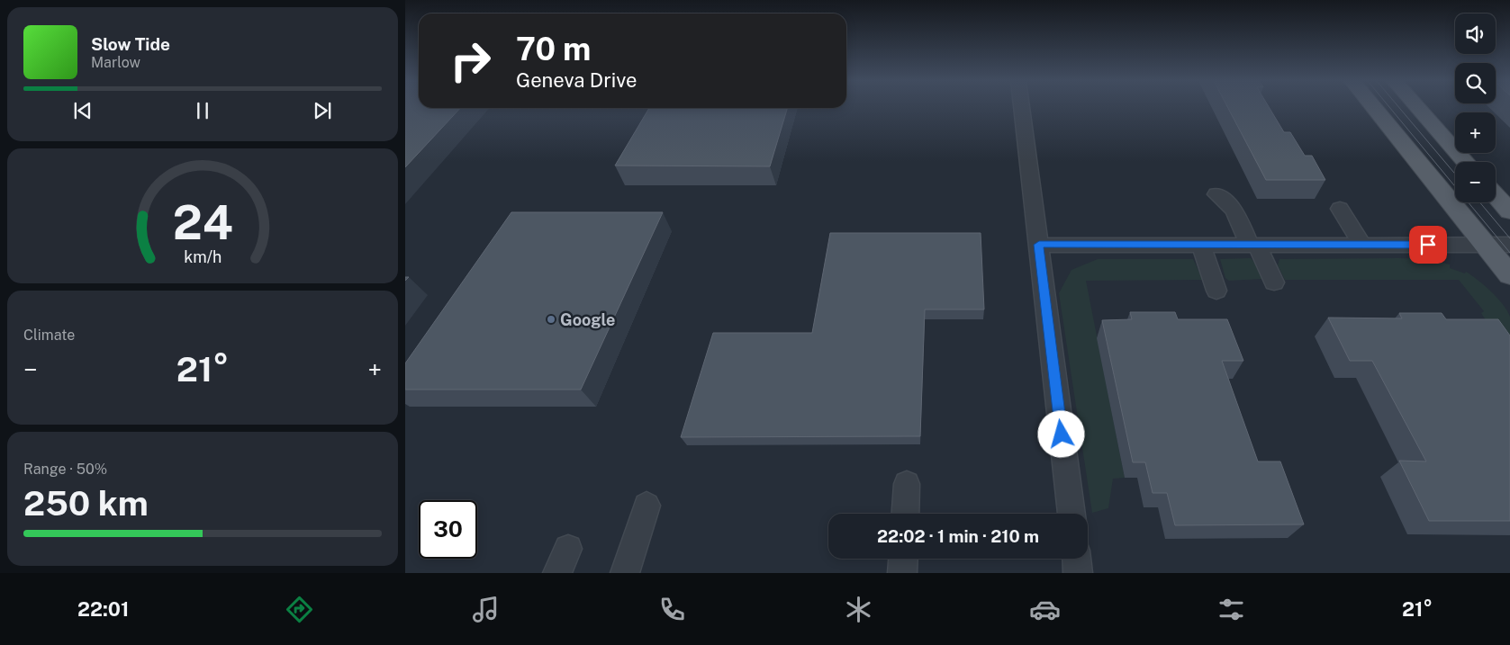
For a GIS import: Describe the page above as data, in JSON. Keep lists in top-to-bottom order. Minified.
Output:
{"places":["Google"],"page":{"map_buttons":["+","−"],"turn":["70 m","Geneva Drive"],"song":["Slow Tide","Marlow"],"tile":["Climate",["Range · 50%","250 km"]],"heat":["−","21°","+"],"limit":"30","trip":"22:02 · 1 min · 210 m","tabs":["22:01","21°"],"gauge":["24","km/h"]}}
